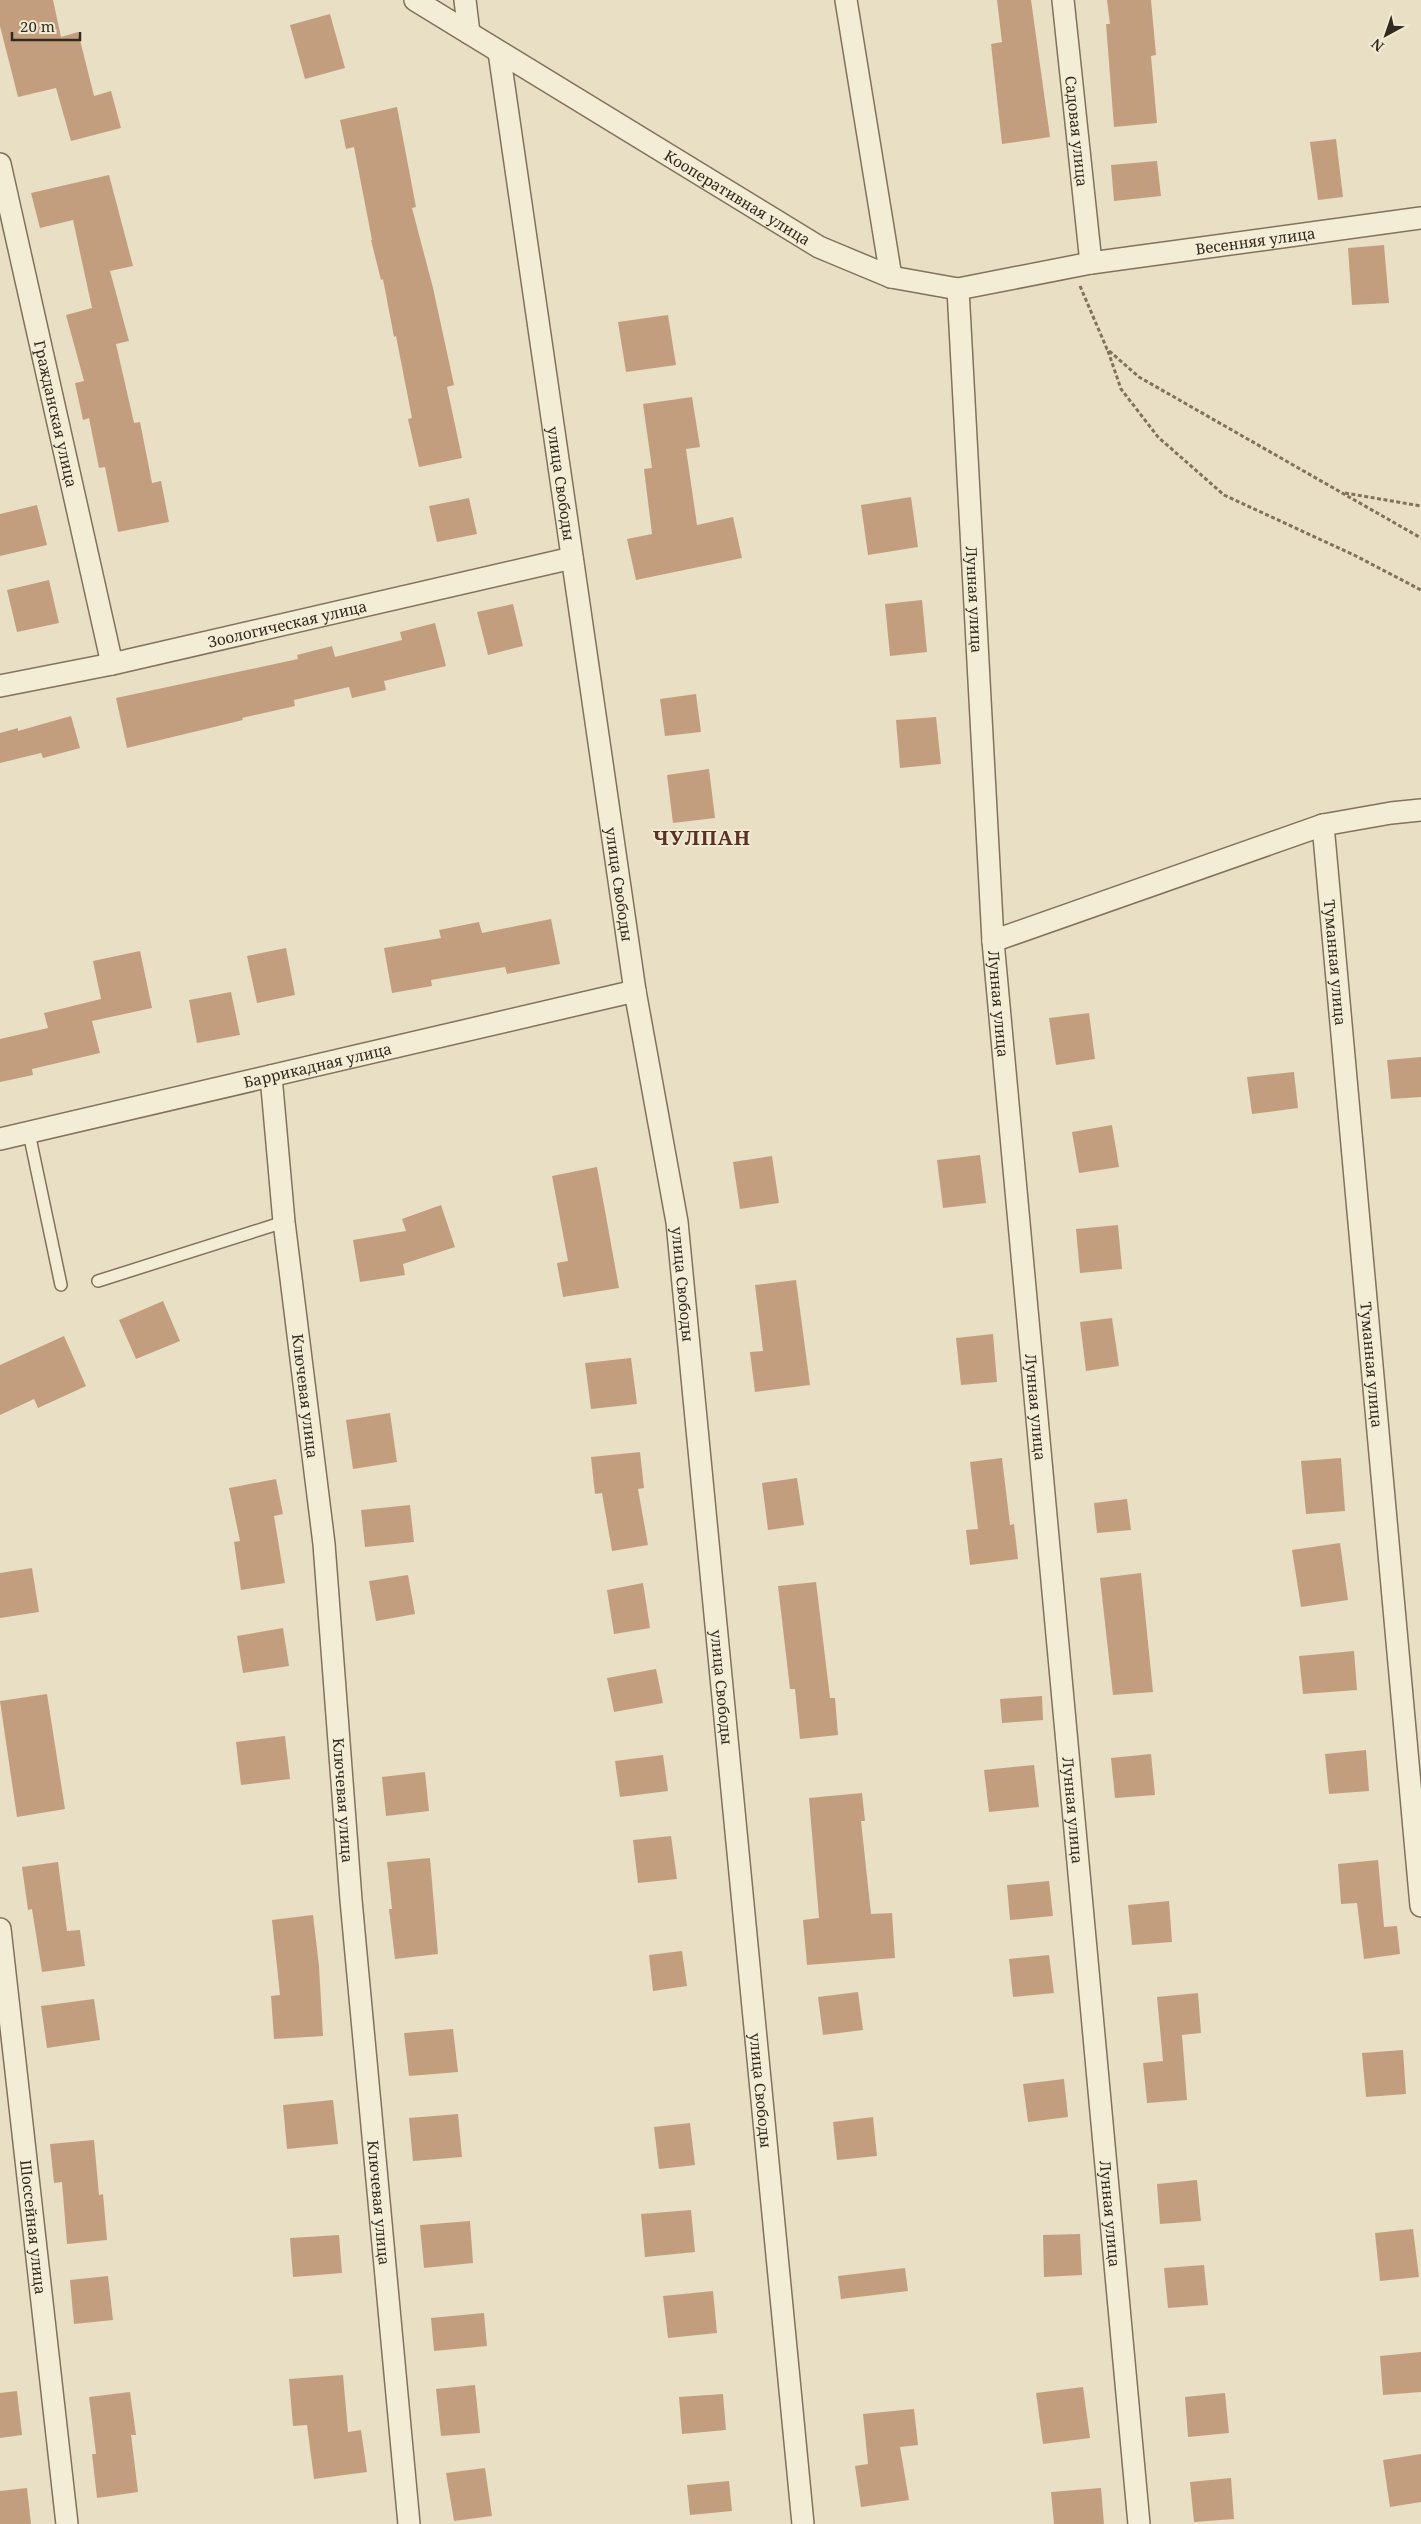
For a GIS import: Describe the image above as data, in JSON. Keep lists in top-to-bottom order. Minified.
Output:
{"streets":{"street":["Садовая улица","Кооперативная улица","Весенняя улица","Гражданская улица","улица Свободы","Лунная улица","Зоологическая улица","Туманная улица","Баррикадная улица","Ключевая улица","Шоссейная улица"]},"crossings":[["Садовая улица","Кооперативная улица"],["Садовая улица","Весенняя улица"],["Кооперативная улица","Весенняя улица"],["Кооперативная улица","улица Свободы"],["Кооперативная улица","Лунная улица"],["Гражданская улица","Зоологическая улица"],["улица Свободы","Зоологическая улица"],["улица Свободы","Баррикадная улица"],["Баррикадная улица","Ключевая улица"]],"districts":["ЧУЛПАН"],"scale_bar":"20 m","north":"bottom left"}
